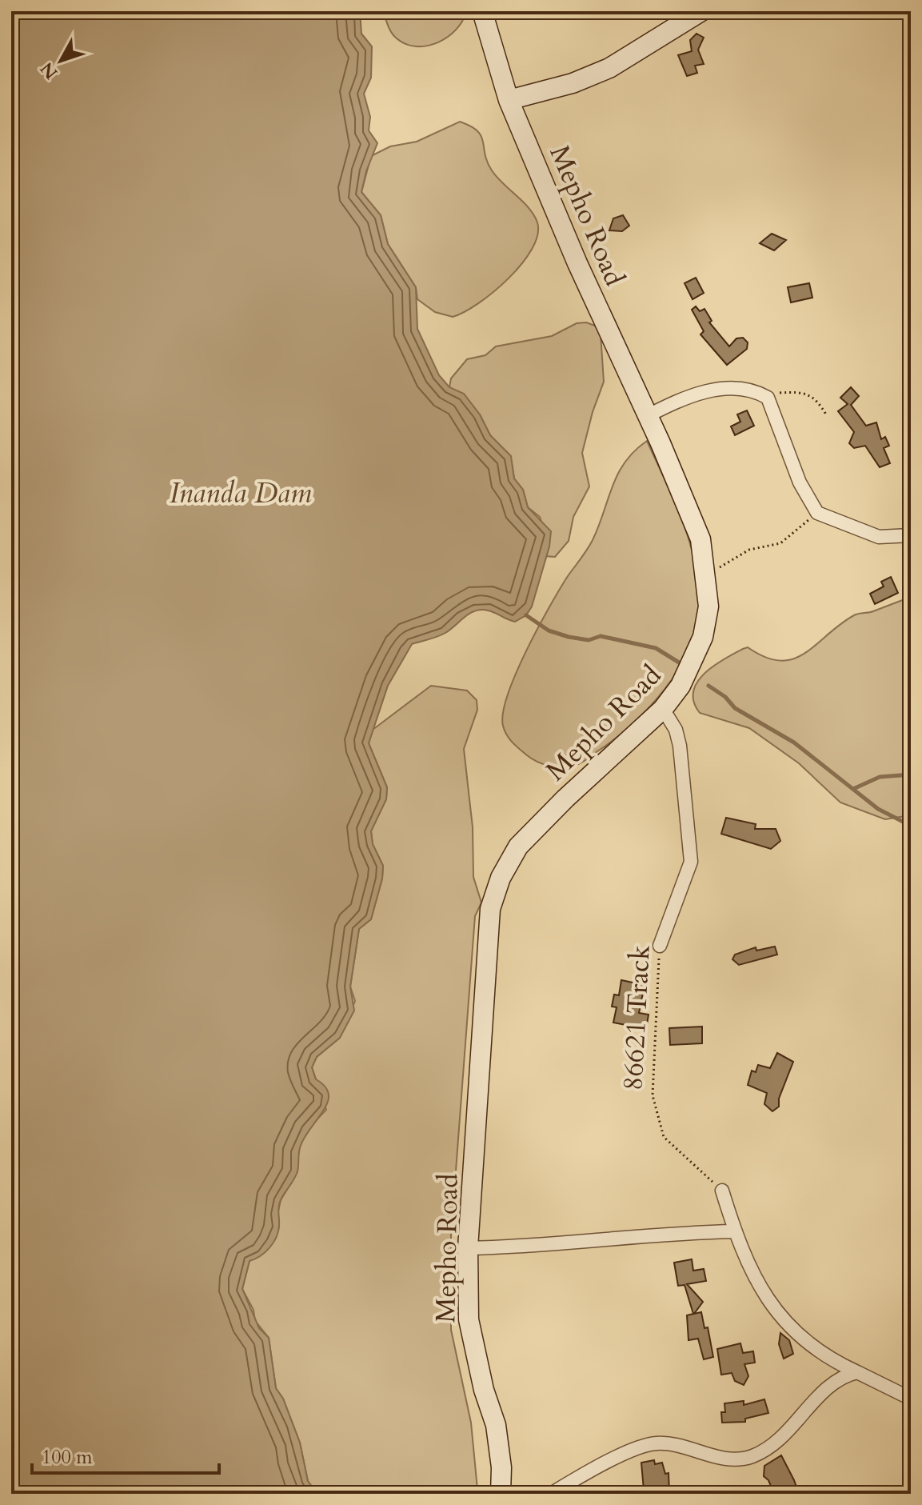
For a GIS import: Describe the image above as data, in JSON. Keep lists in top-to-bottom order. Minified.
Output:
{"streets":{"street":["Mepho Road","86621 Track"]},"crossings":[["Mepho Road","86621 Track"]],"water":["Inanda Dam"],"scale_bar":"100 m","north":"bottom left"}
